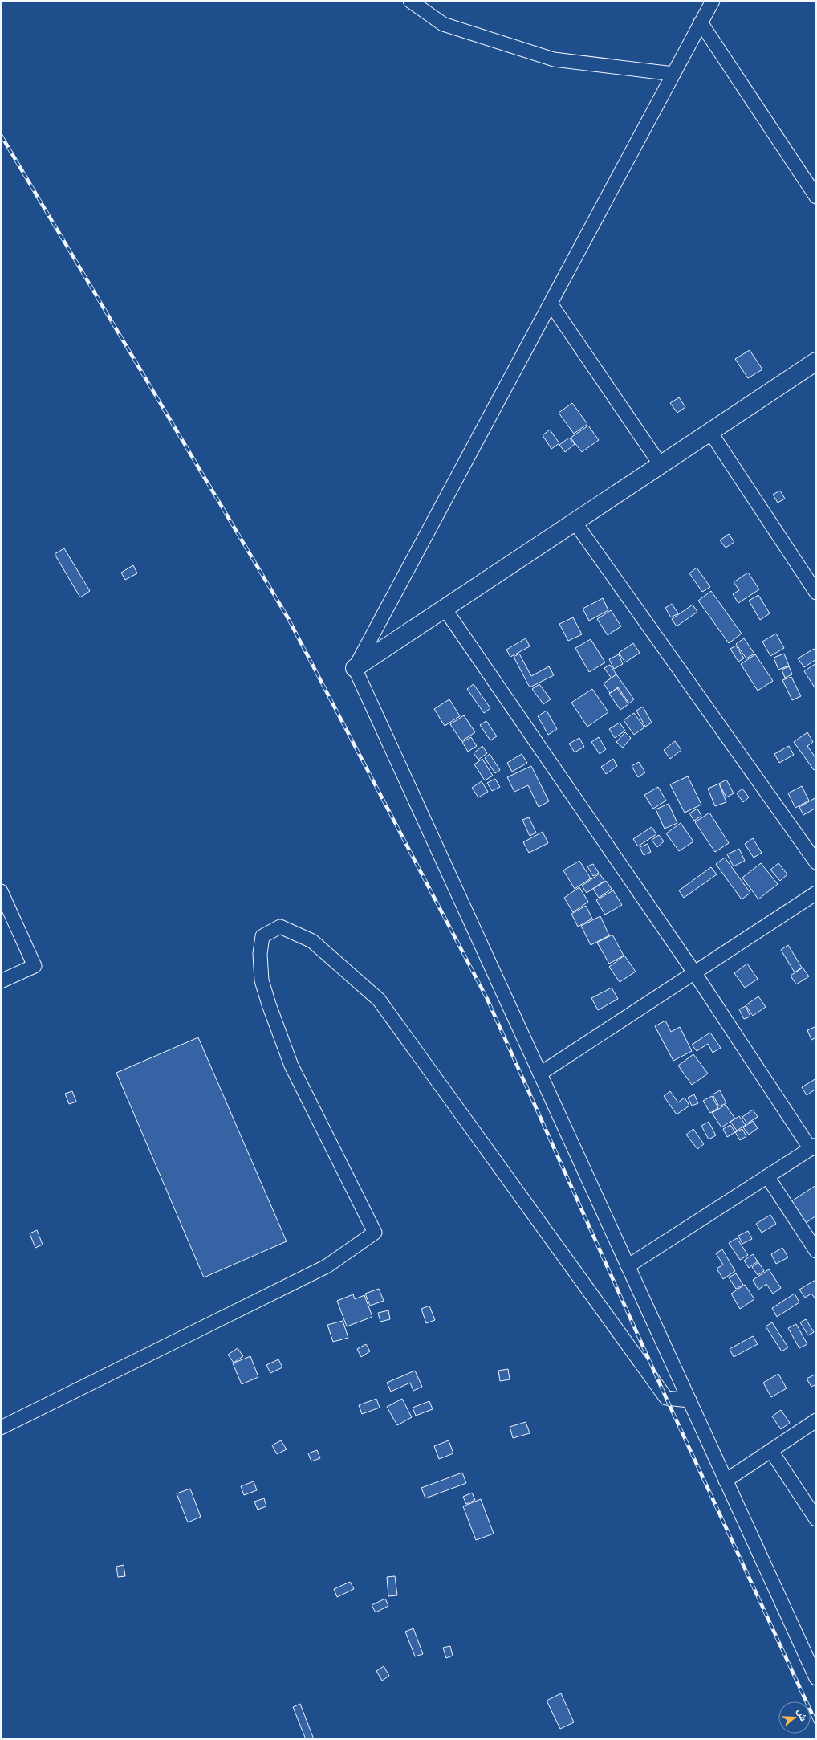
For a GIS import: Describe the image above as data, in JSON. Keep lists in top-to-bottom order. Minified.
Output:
{"north":"right"}
